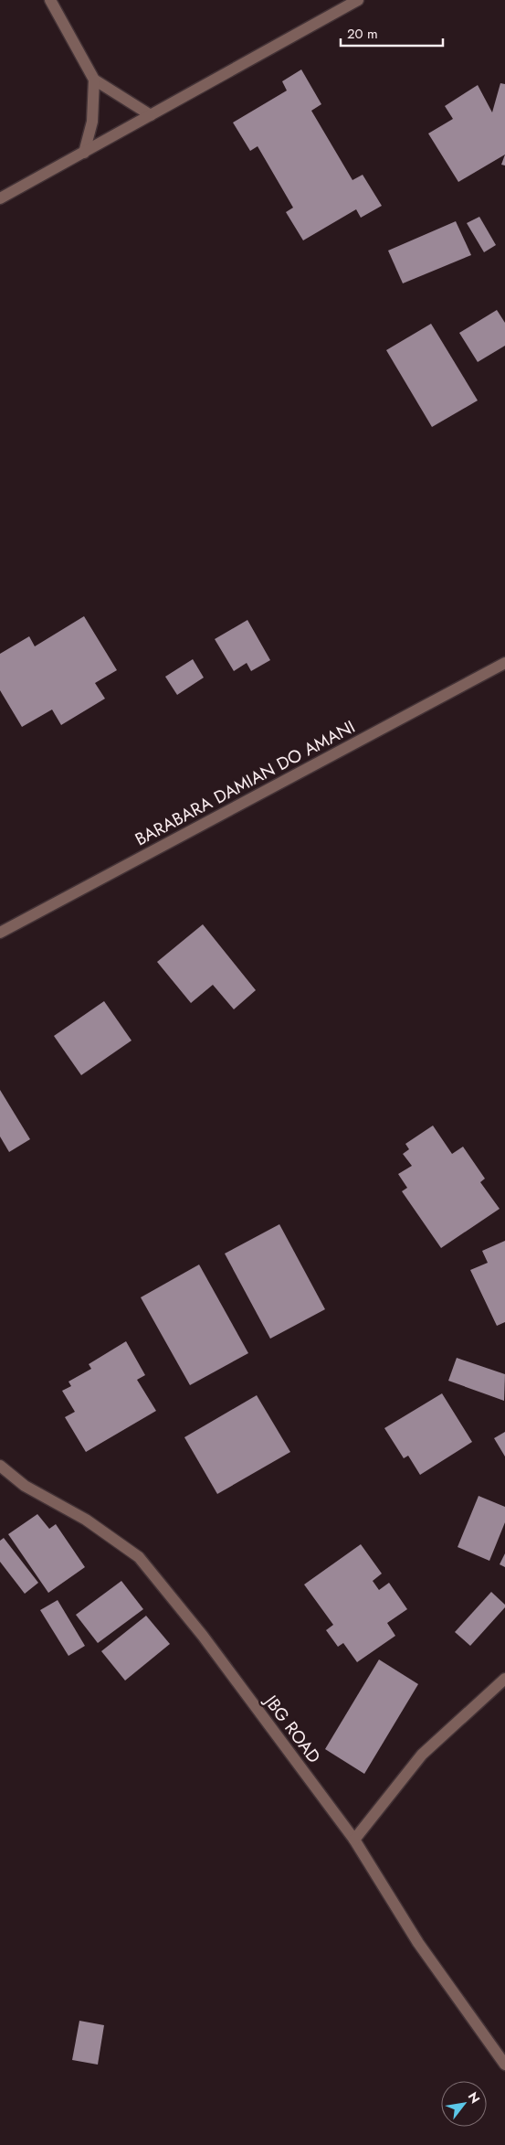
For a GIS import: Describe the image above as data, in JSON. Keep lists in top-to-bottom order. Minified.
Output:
{"streets":{"street":["BARABARA DAMIAN DO AMANI","JBG ROAD"]},"scale_bar":"20 m","north":"top right"}
